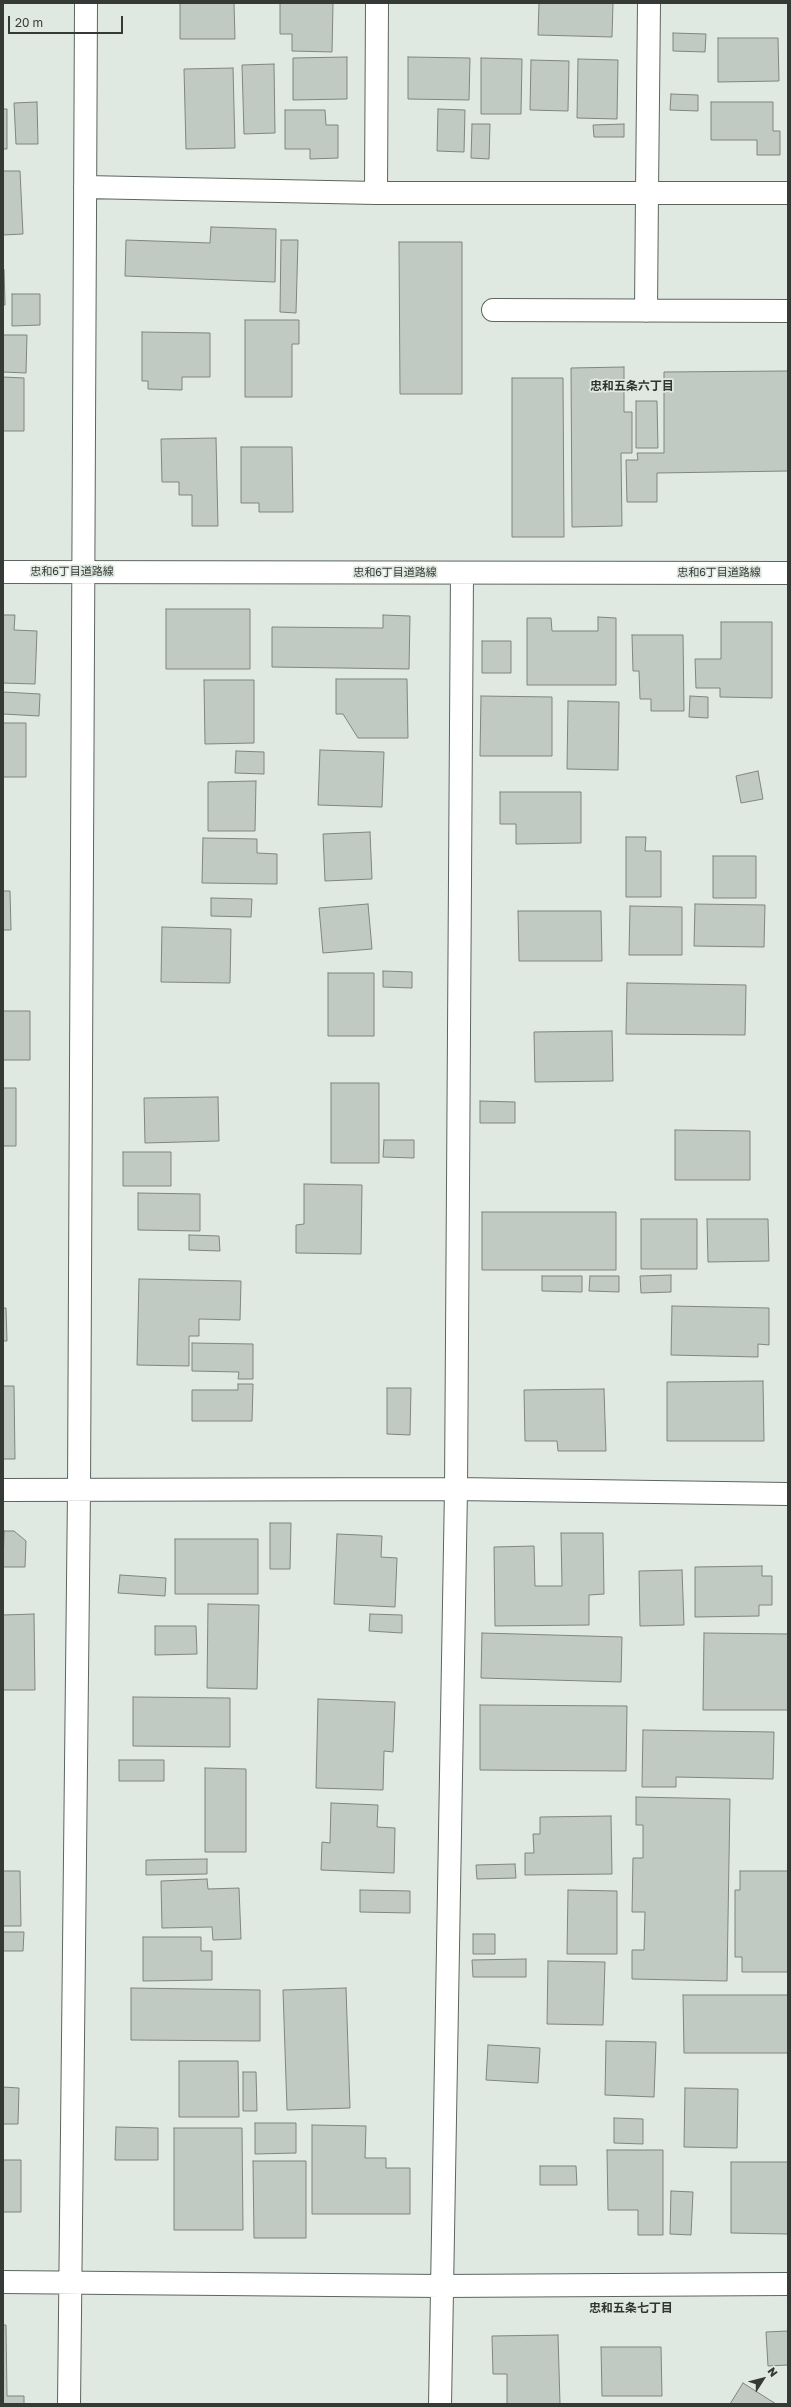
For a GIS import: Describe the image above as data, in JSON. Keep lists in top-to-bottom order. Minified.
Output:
{"streets":{"street":["忠和6丁目道路線"]},"districts":["忠和五条六丁目","忠和五条七丁目"],"scale_bar":"20 m","north":"top right"}
